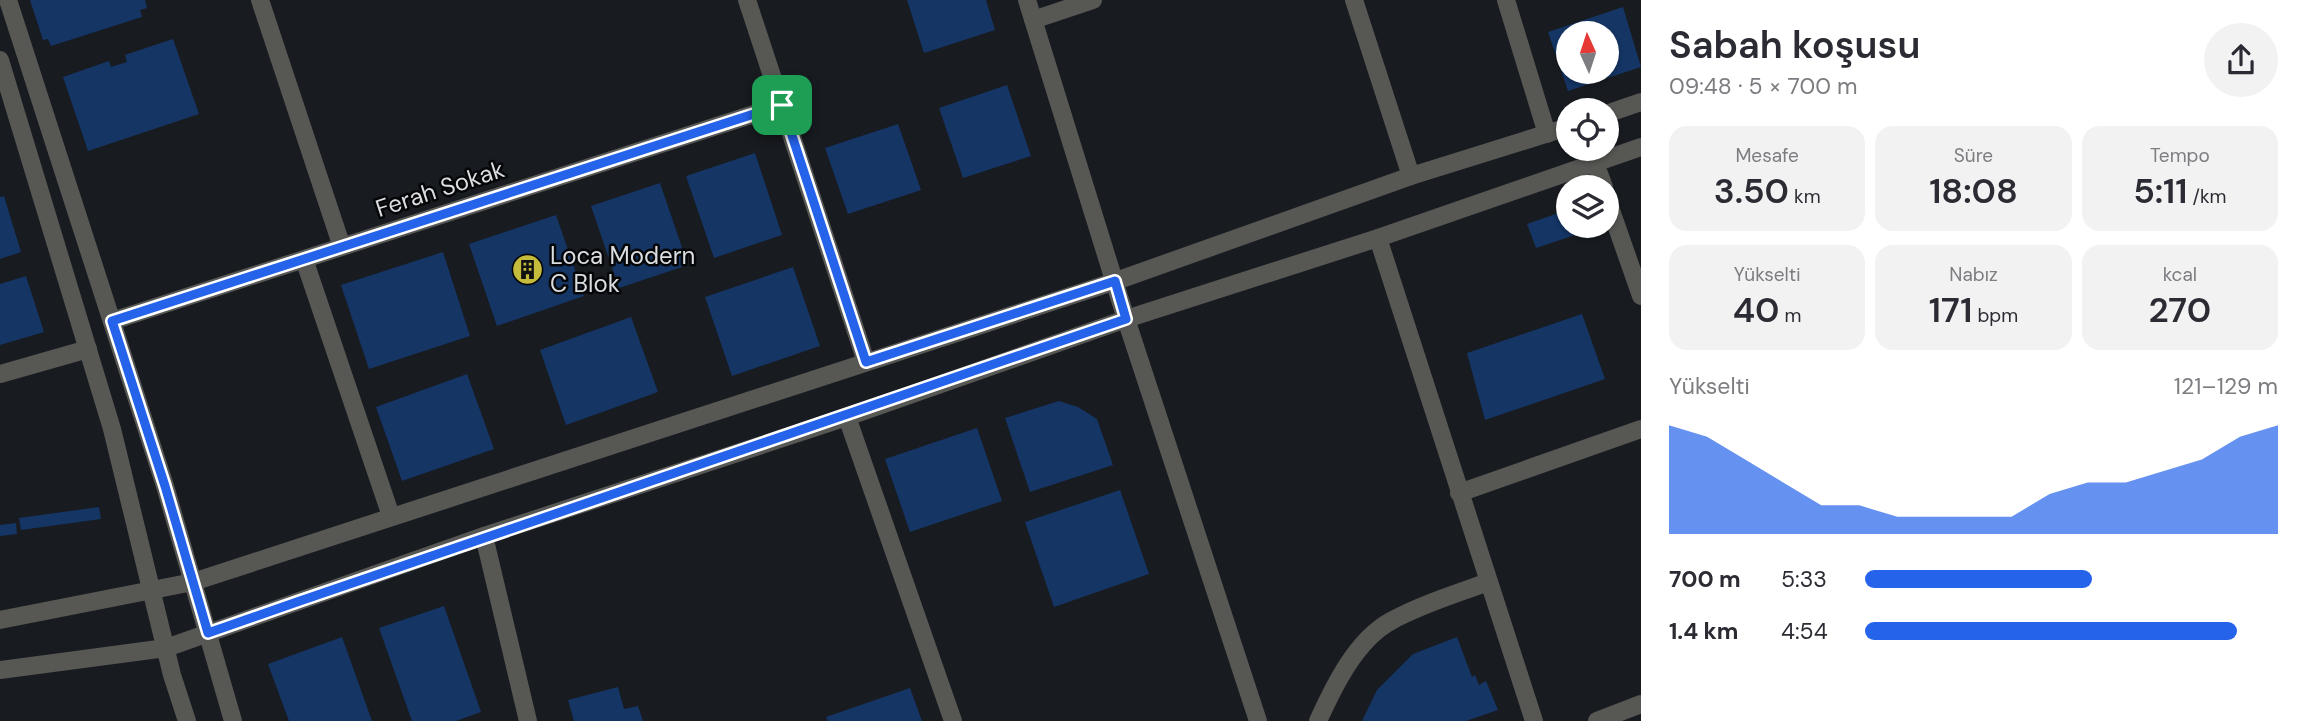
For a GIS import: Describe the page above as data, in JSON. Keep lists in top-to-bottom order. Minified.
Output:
{"streets":{"street":["Ferah Sokak"]},"places":{"building":["Loca Modern C Blok"]},"north":"top","page":{"heading":["Sabah koşusu","09:48 · 5 × 700 m"],"stats":[["Mesafe","3.50 km"],["Süre","18:08"],["Tempo","5:11 /km"],["Yükselti","40 m"],["Nabız","171 bpm"],["kcal","270"]],"chart":["Yükselti","121–129 m"],"list":[{"name":"700 m","note":"5:33"},{"name":"1.4 km","note":"4:54"}]}}
